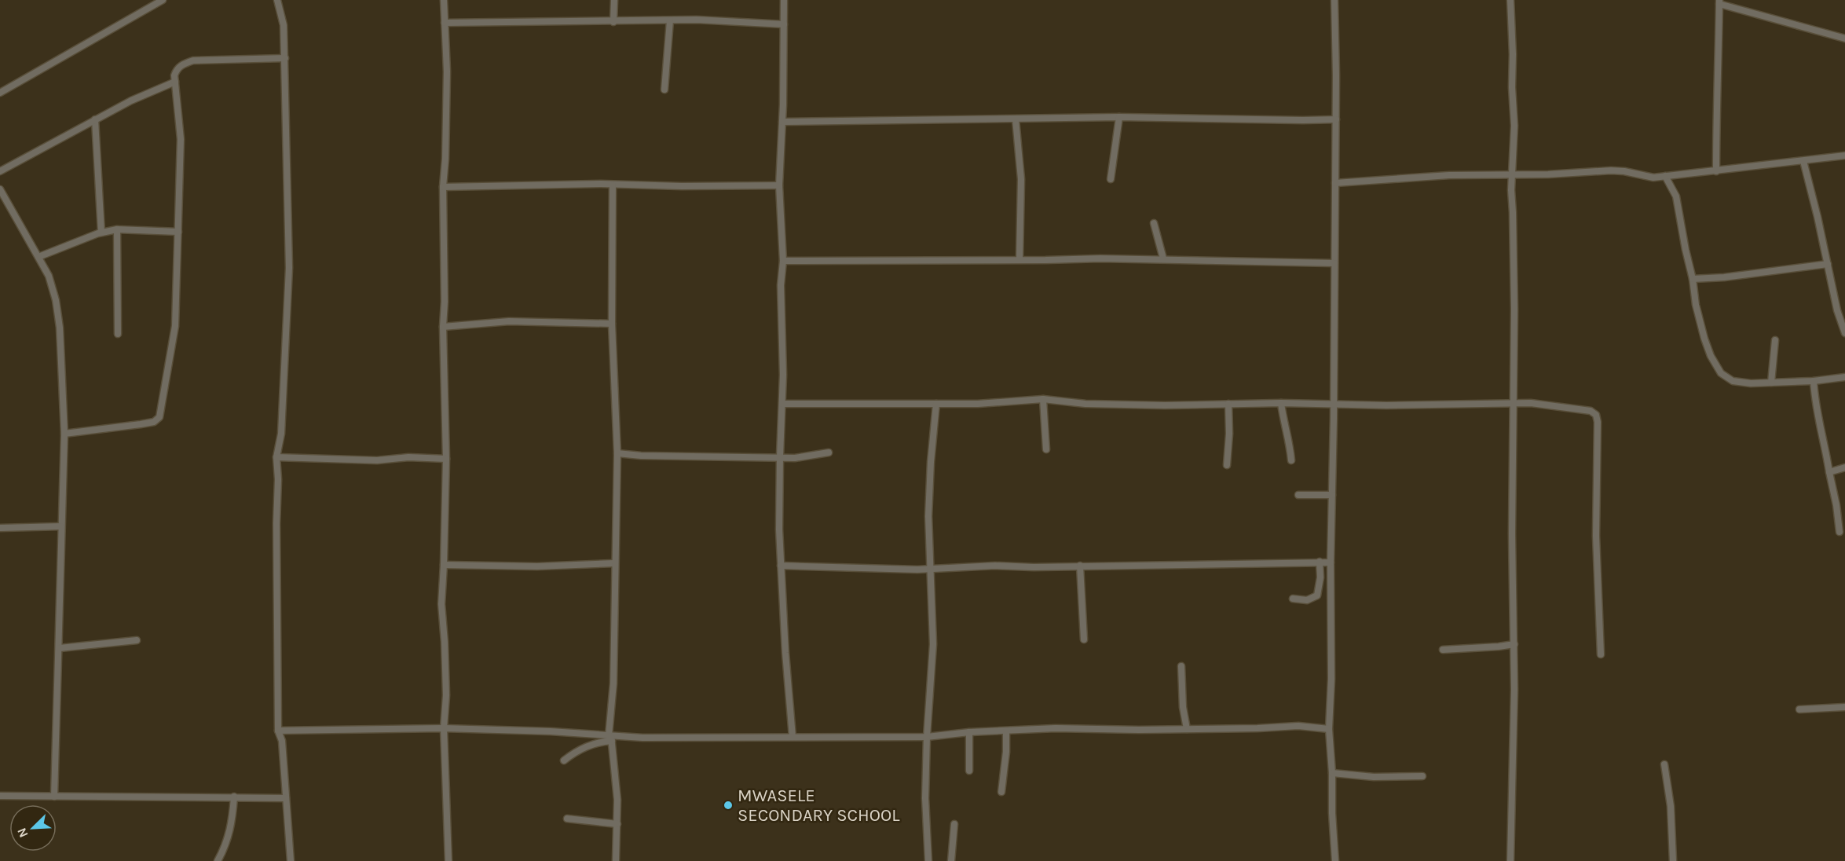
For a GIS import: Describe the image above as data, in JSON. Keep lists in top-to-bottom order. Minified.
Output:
{"places":["MWASELE SECONDARY SCHOOL"],"north":"bottom left"}
